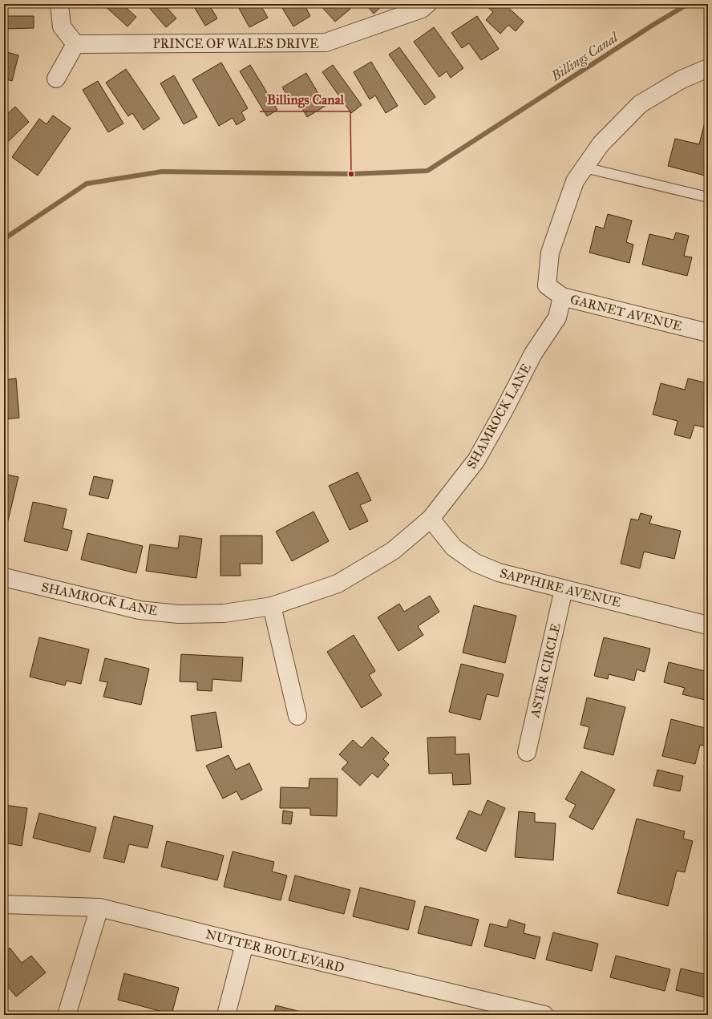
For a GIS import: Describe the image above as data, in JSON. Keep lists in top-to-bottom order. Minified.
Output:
{"streets":{"street":["PRINCE OF WALES DRIVE","GARNET AVENUE","SHAMROCK LANE","SAPPHIRE AVENUE","ASTER CIRCLE","NUTTER BOULEVARD"]},"crossings":[["GARNET AVENUE","SHAMROCK LANE"],["SHAMROCK LANE","SAPPHIRE AVENUE"],["SAPPHIRE AVENUE","ASTER CIRCLE"]],"water":["Billings Canal"],"places":["Billings Canal"]}
